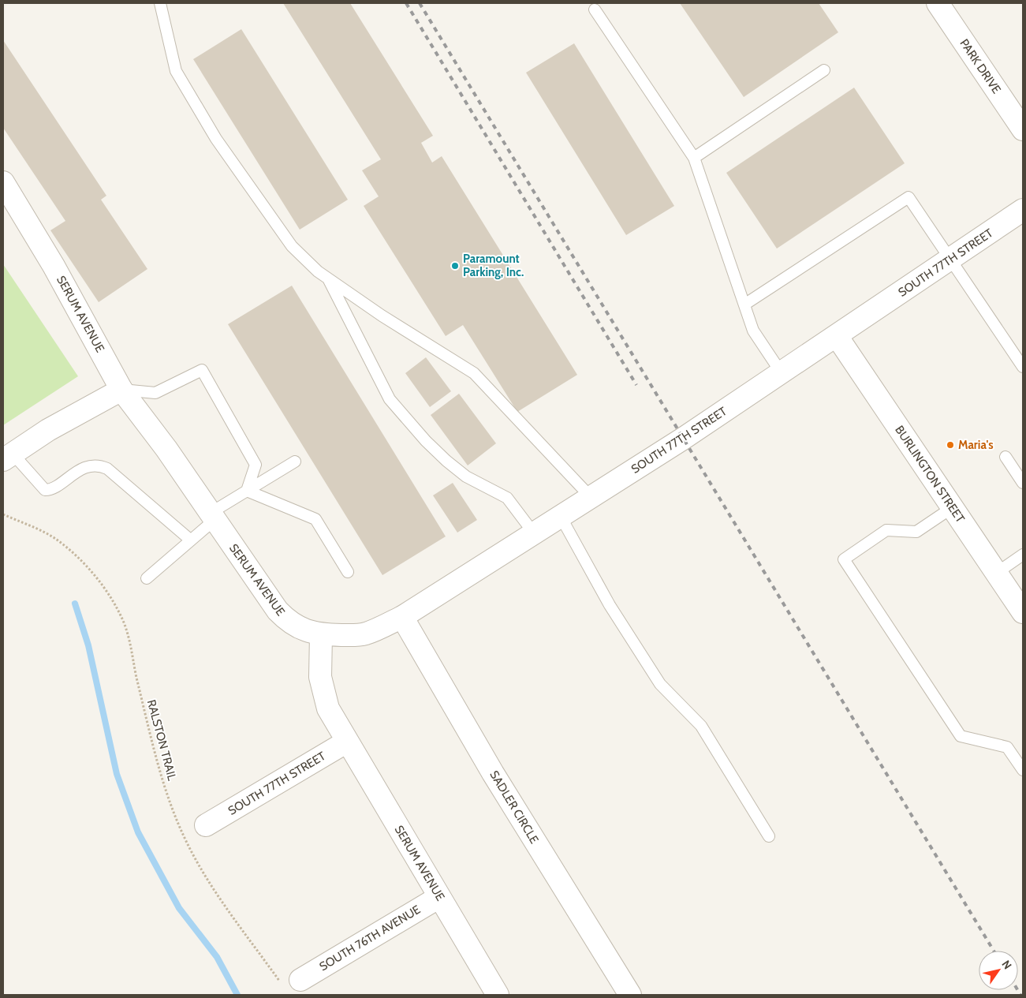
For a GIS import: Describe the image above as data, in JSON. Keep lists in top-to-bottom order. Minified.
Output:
{"streets":{"street":["PARK DRIVE","SOUTH 77TH STREET","SERUM AVENUE","BURLINGTON STREET","SADLER CIRCLE","SOUTH 76TH AVENUE"],"path":["RALSTON TRAIL"]},"crossings":[["SOUTH 77TH STREET","SERUM AVENUE"],["SOUTH 77TH STREET","BURLINGTON STREET"],["SOUTH 77TH STREET","SADLER CIRCLE"],["SERUM AVENUE","SOUTH 76TH AVENUE"],["RALSTON TRAIL","SOUTH 76TH AVENUE"]],"places":["Paramount Parking, Inc.","Maria's"],"north":"top right"}
